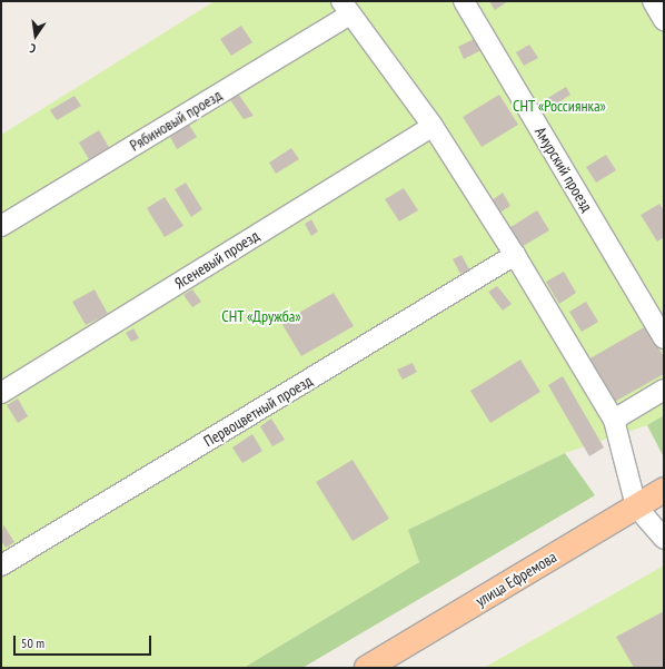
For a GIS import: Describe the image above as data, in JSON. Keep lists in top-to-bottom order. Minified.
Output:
{"streets":{"main road":["улица Ефремова"],"street":["Рябиновый проезд","Амурский проезд","Ясеневый проезд","Первоцветный проезд"]},"parks":["СНТ «Россиянка»","СНТ «Дружба»"],"scale_bar":"50 m","north":"bottom"}
